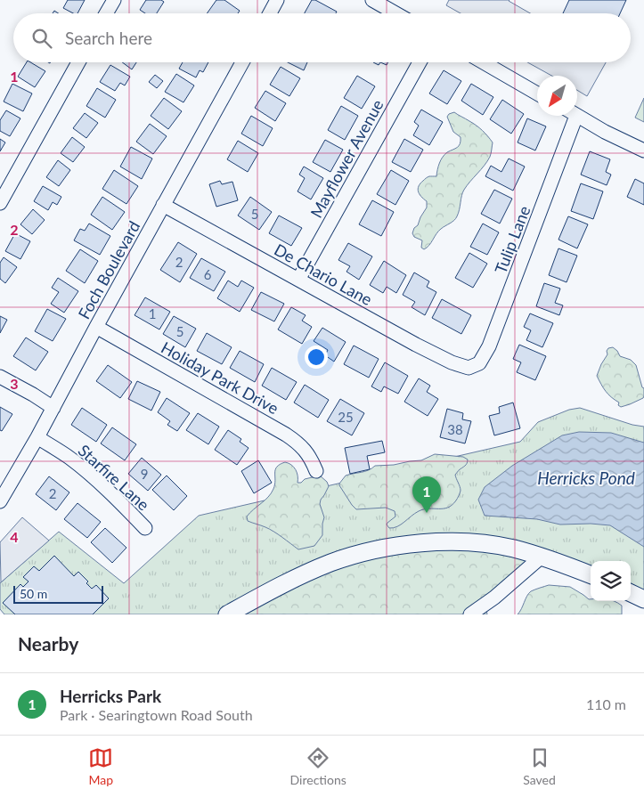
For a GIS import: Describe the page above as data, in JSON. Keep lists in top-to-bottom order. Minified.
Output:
{"streets":{"street":["Mayflower Avenue","Tulip Lane","Foch Boulevard","De Chario Lane","Holiday Park Drive","Starfire Lane"]},"crossings":[["Mayflower Avenue","De Chario Lane"],["Tulip Lane","De Chario Lane"],["Foch Boulevard","De Chario Lane"],["Foch Boulevard","Holiday Park Drive"],["Foch Boulevard","Starfire Lane"]],"water":["Herricks Pond"],"house_numbers":["5","2","6","1","5","25","38","9","2"],"scale_bar":"50 m","north":"bottom left","page":{"search":"Search here","pins":"1","scale":"50 m","heading":"Nearby","list":[{"mark":"1","name":"Herricks Park","note":"Park · Searingtown Road South","value":"110 m"}],"nav":["Map","Directions","Saved"]},"grid":{"rows":["1","2","3","4"]}}
